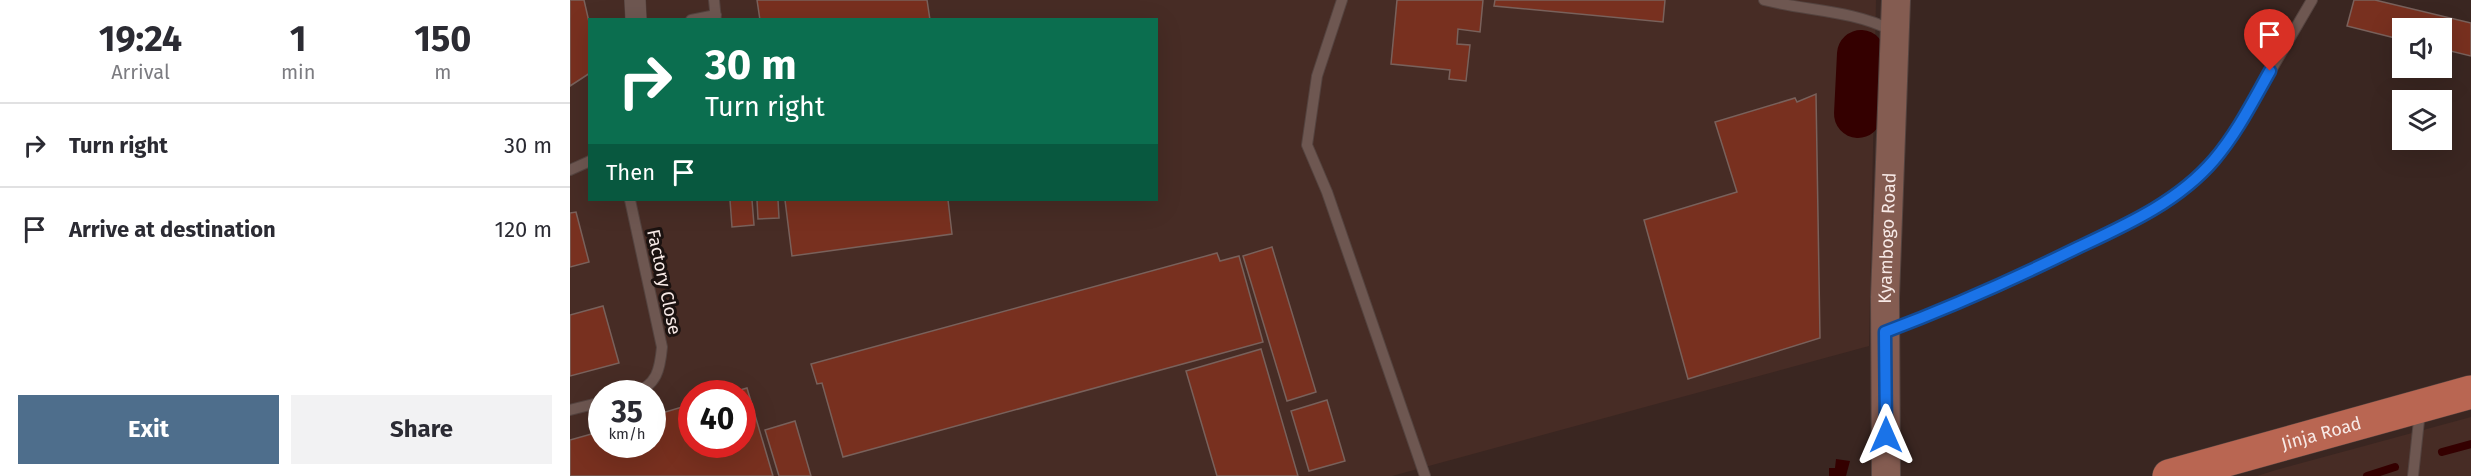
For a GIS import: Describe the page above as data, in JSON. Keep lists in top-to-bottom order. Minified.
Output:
{"streets":{"highway":["Jinja Road"],"street":["Kyambogo Road"],"lane":["Factory Close"]},"page":{"eta":["19:24","Arrival","1","min","150","m"],"turn":["30 m","Turn right"],"list":[{"name":"Turn right","value":"30 m"},{"name":"Arrive at destination","value":"120 m"}],"then":"Then","speed":"35 km/h","limit":"40","buttons":["Exit","Share"]}}
